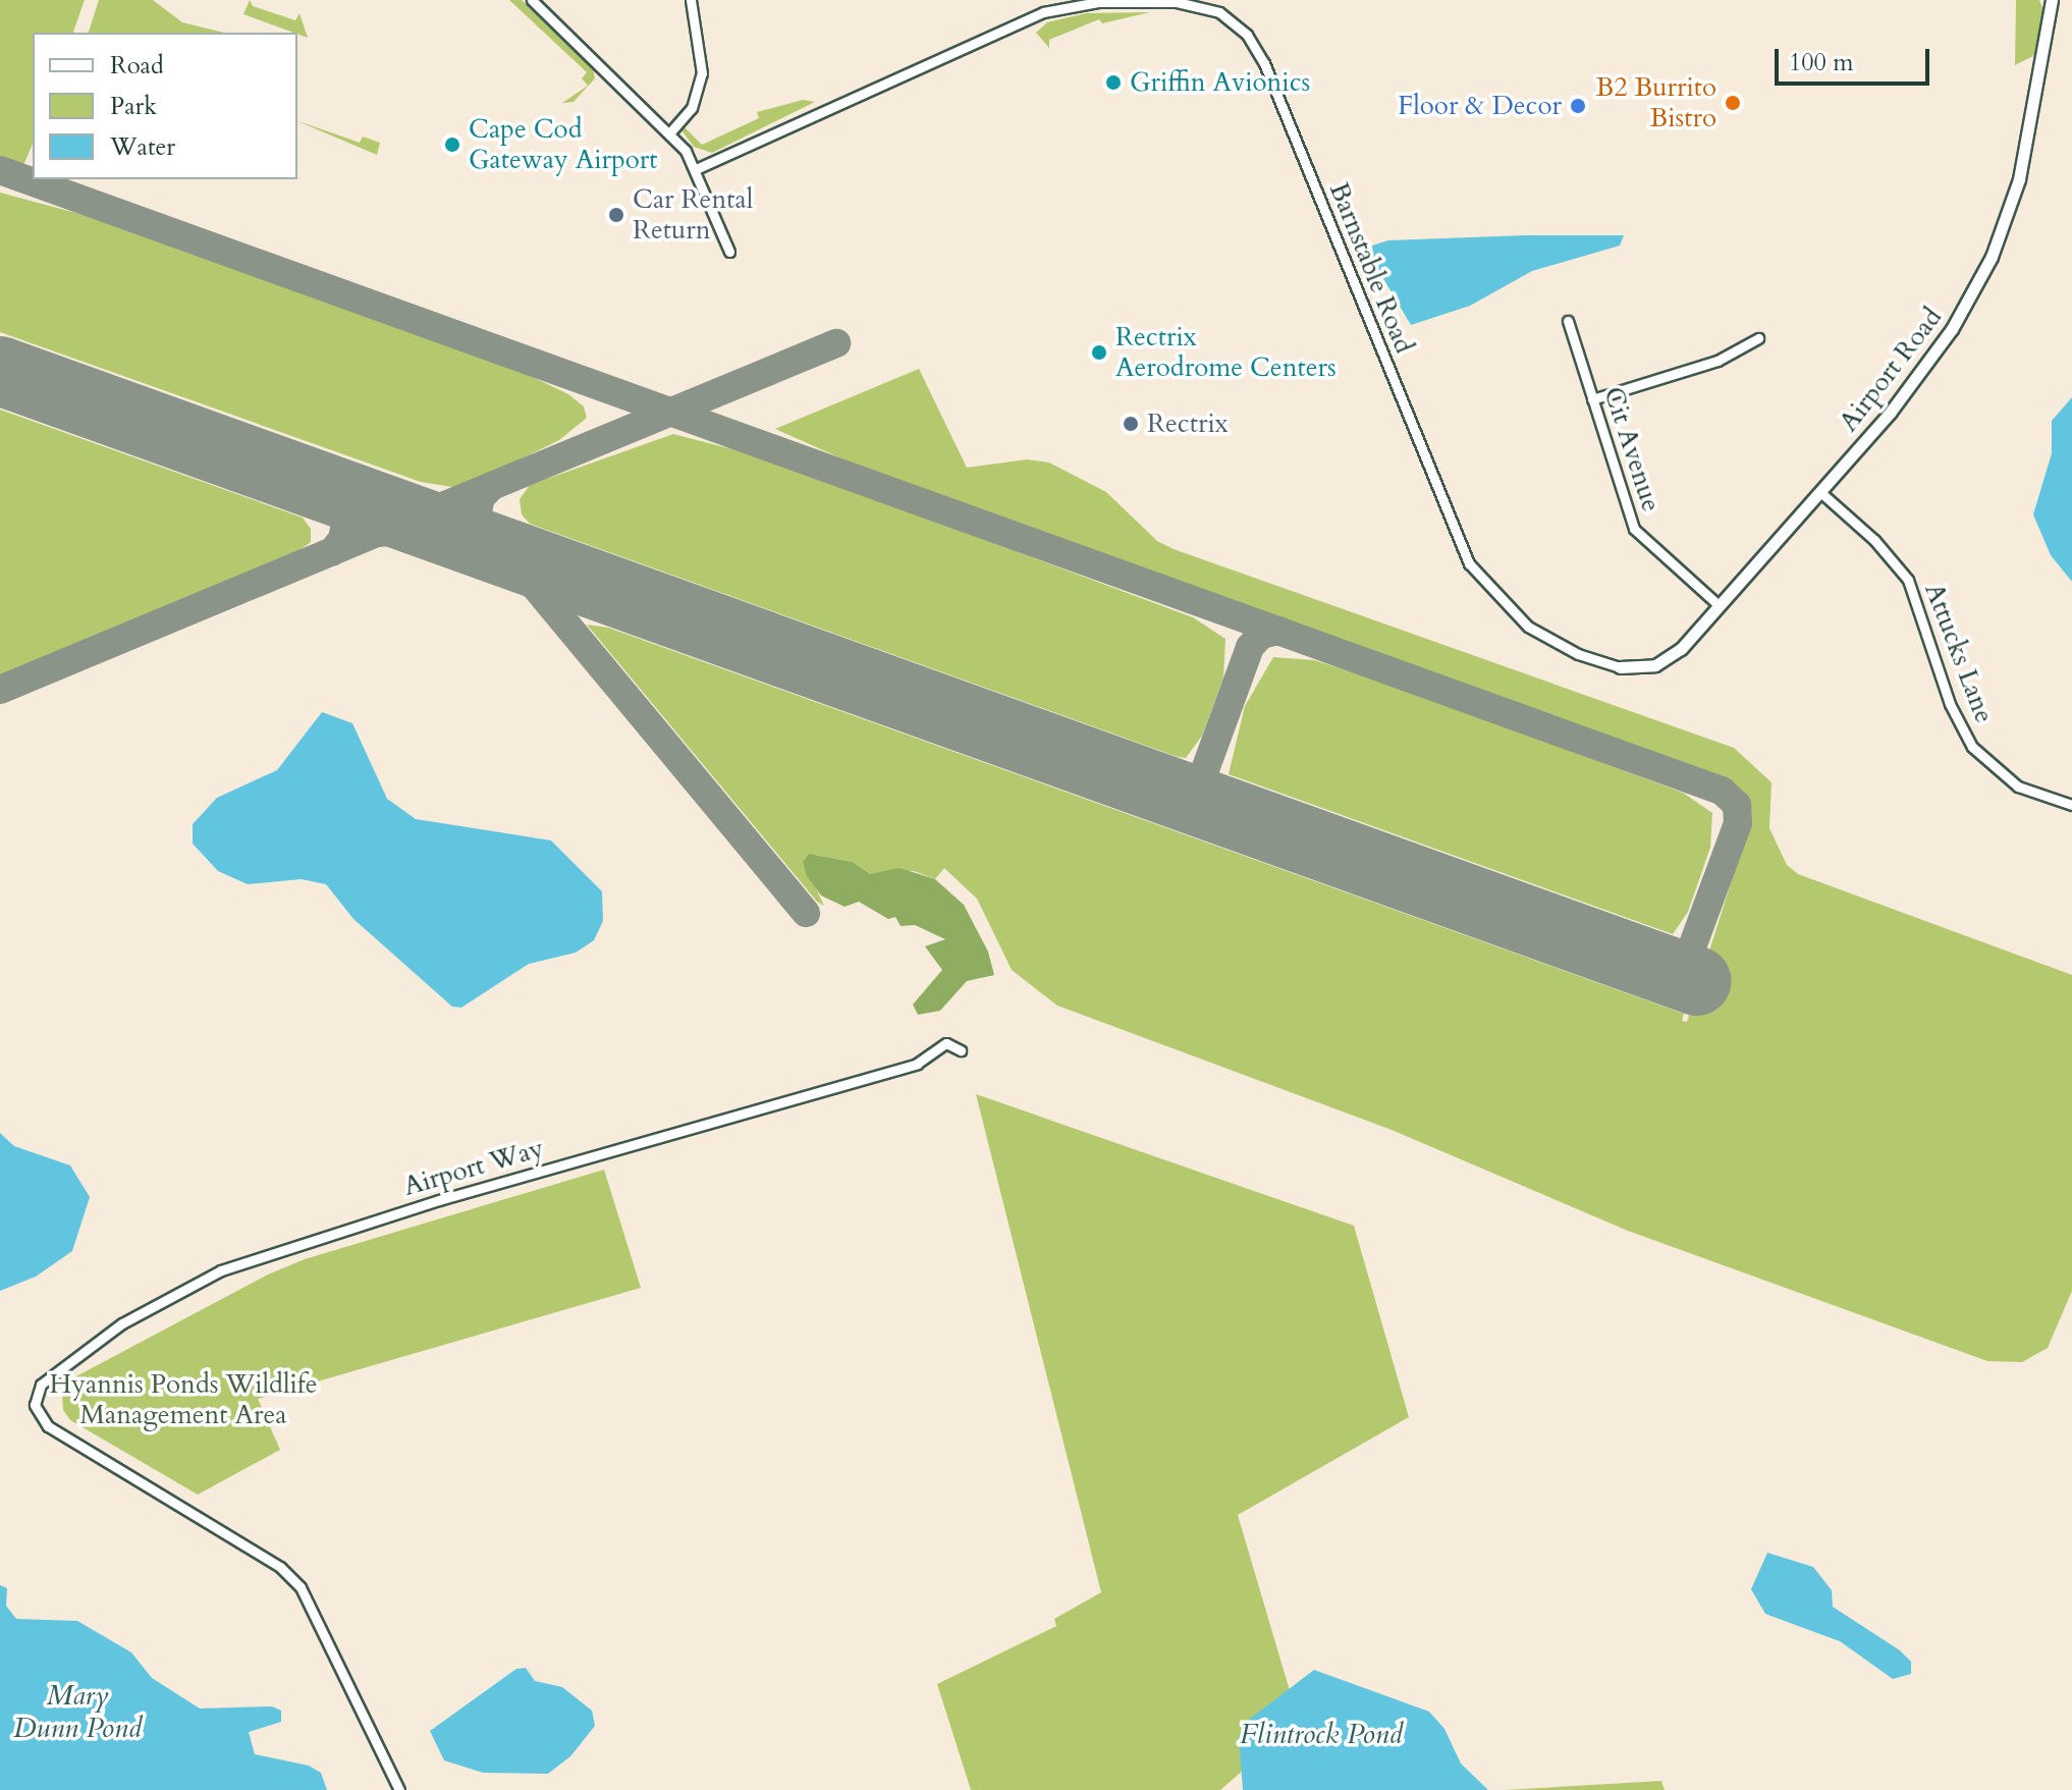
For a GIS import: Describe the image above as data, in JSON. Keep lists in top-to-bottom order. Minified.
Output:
{"streets":{"street":["Barnstable Road","Airport Road","Cit Avenue","Attucks Lane","Airport Way"]},"crossings":[["Barnstable Road","Airport Road"],["Airport Road","Cit Avenue"],["Airport Road","Attucks Lane"]],"water":["Mary Dunn Pond","Flintrock Pond"],"parks":["Hyannis Ponds Wildlife Management Area"],"places":["Griffin Avionics","B2 Burrito Bistro","Floor & Decor","Cape Cod Gateway Airport","Car Rental Return","Rectrix Aerodrome Centers","Rectrix"],"legend":["Road","Park","Water"],"scale_bar":"100 m"}
